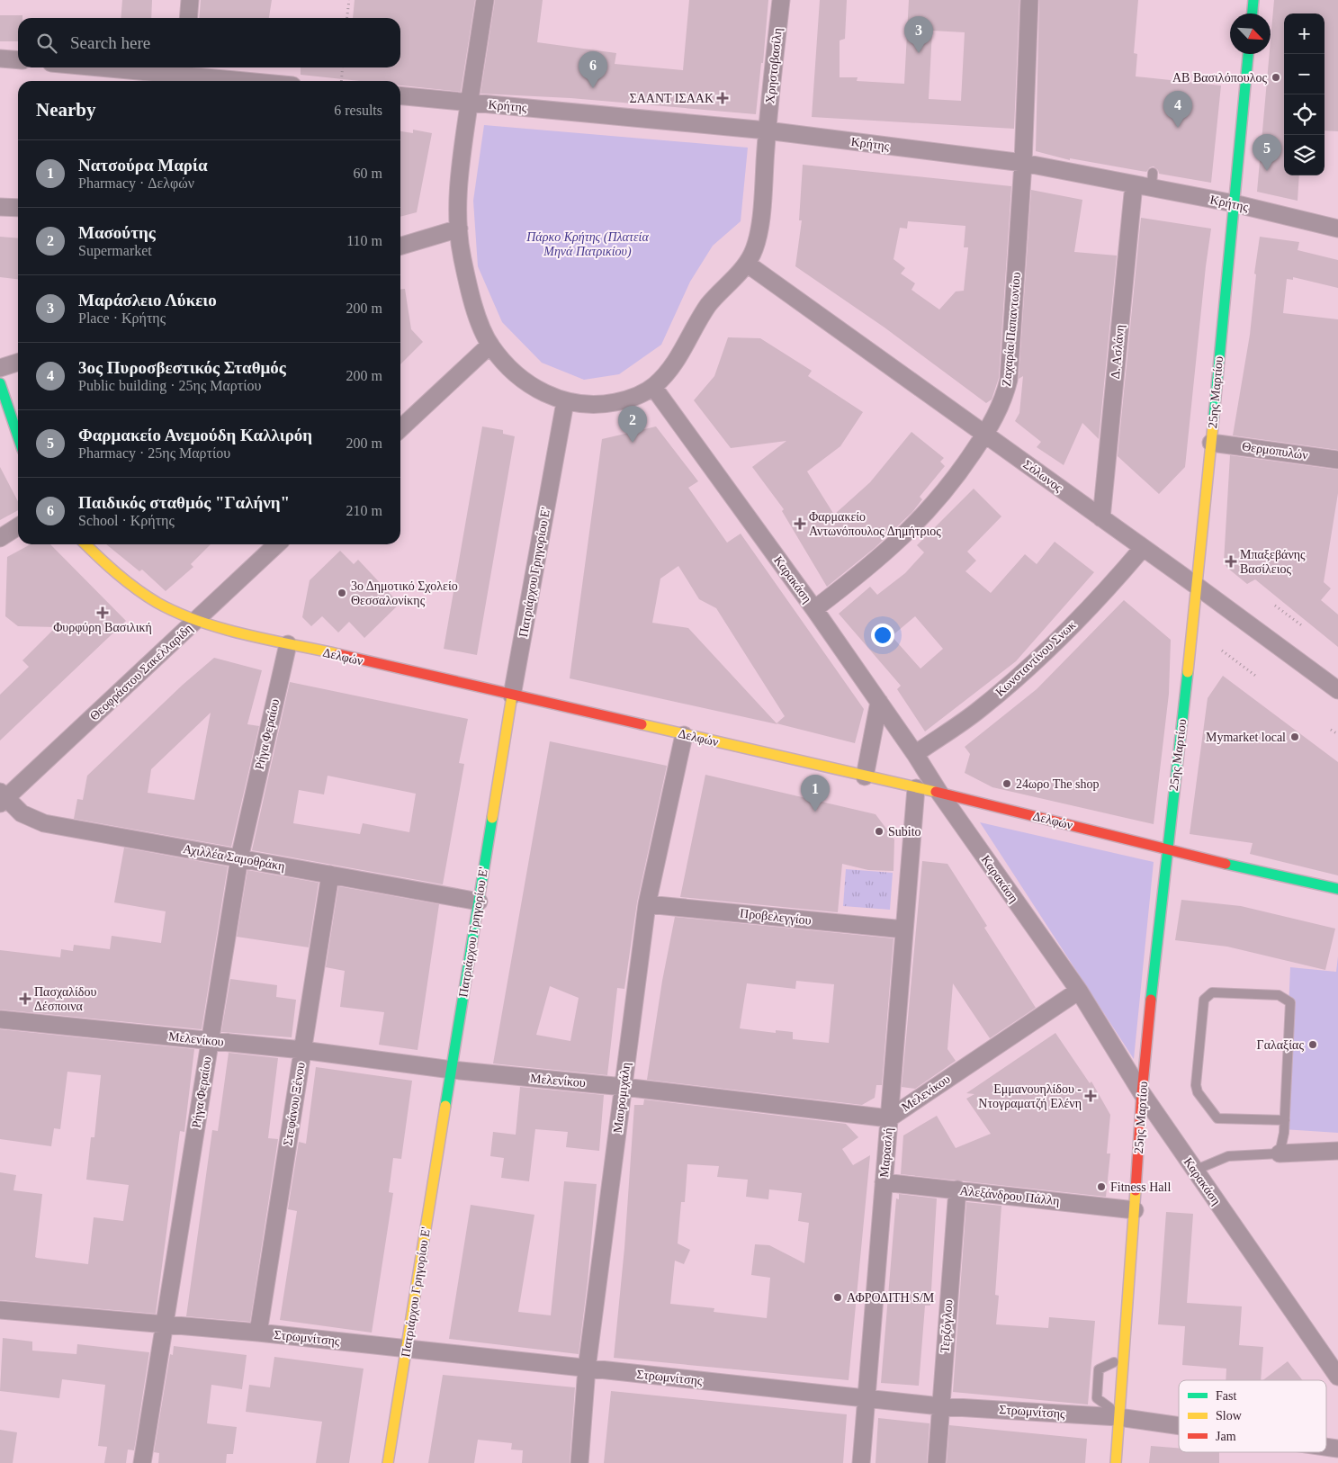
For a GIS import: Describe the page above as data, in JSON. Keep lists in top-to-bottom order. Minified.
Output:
{"streets":{"main road":["25ης Μαρτίου","Πατριάρχου Γρηγορίου Ε'","Δελφών"],"street":["Χρηστοβασίλη","Κρήτης","Ζαχαρία Παπαντωνίου","Δ. Ασλάνη","Θερμοπυλών","Σόλωνος","Καρακάση","Κωνσταντίνου Σνωκ","Θεοφράστου Σακελλαρίδη","Ρήγα Φεραίου","Αχιλλέα Σαμοθράκη","Προβελεγγίου","Μελενίκου","Μαυρομιχάλη","Στεφάνου Ξένου","Μαρασλή","Αλεξάνδρου Πάλλη","Τερζόγλου","Στρωμνίτσης"]},"crossings":[["Χρηστοβασίλη","Κρήτης"],["Χρηστοβασίλη","Σόλωνος"],["Χρηστοβασίλη","Καρακάση"],["Κρήτης","Ζαχαρία Παπαντωνίου"],["Κρήτης","Δ. Ασλάνη"],["Κρήτης","25ης Μαρτίου"],["Ζαχαρία Παπαντωνίου","Σόλωνος"],["Ζαχαρία Παπαντωνίου","Καρακάση"],["Δ. Ασλάνη","Σόλωνος"],["25ης Μαρτίου","Θερμοπυλών"],["25ης Μαρτίου","Σόλωνος"],["25ης Μαρτίου","Καρακάση"],["25ης Μαρτίου","Δελφών"],["25ης Μαρτίου","Αλεξάνδρου Πάλλη"],["25ης Μαρτίου","Στρωμνίτσης"],["Σόλωνος","Κωνσταντίνου Σνωκ"],["Πατριάρχου Γρηγορίου Ε'","Δελφών"],["Πατριάρχου Γρηγορίου Ε'","Αχιλλέα Σαμοθράκη"],["Πατριάρχου Γρηγορίου Ε'","Μελενίκου"],["Πατριάρχου Γρηγορίου Ε'","Στρωμνίτσης"],["Καρακάση","Δελφών"],["Καρακάση","Κωνσταντίνου Σνωκ"],["Καρακάση","Μελενίκου"],["Δελφών","Θεοφράστου Σακελλαρίδη"],["Δελφών","Ρήγα Φεραίου"],["Δελφών","Μαυρομιχάλη"],["Δελφών","Μαρασλή"],["Θεοφράστου Σακελλαρίδη","Αχιλλέα Σαμοθράκη"],["Ρήγα Φεραίου","Αχιλλέα Σαμοθράκη"],["Ρήγα Φεραίου","Μελενίκου"],["Ρήγα Φεραίου","Στρωμνίτσης"],["Αχιλλέα Σαμοθράκη","Στεφάνου Ξένου"],["Προβελεγγίου","Μαυρομιχάλη"],["Προβελεγγίου","Μαρασλή"],["Μελενίκου","Μαυρομιχάλη"],["Μελενίκου","Στεφάνου Ξένου"],["Μελενίκου","Μαρασλή"],["Μαυρομιχάλη","Στρωμνίτσης"],["Στεφάνου Ξένου","Στρωμνίτσης"],["Μαρασλή","Αλεξάνδρου Πάλλη"],["Μαρασλή","Στρωμνίτσης"],["Αλεξάνδρου Πάλλη","Τερζόγλου"],["Τερζόγλου","Στρωμνίτσης"]],"parks":["Πάρκο Κρήτης (Πλατεία Μηνά Πατρικίου)"],"places":{"other":["ΑΒ Βασιλόπουλος","3ο Δημοτικό Σχολείο Θεσσαλονίκης","Mymarket local","24ωρο The shop","Subito","Γαλαξίας","Fitness Hall","ΑΦΡΟΔΙΤΗ S/M"],"health":["ΣΑΑΝΤ ΙΣΑΑΚ","Φαρμακείο Αντωνόπουλος Δημήτριος","Μπαξεβάνης Βασίλειος","Φυρφύρη Βασιλική","Πασχαλίδου Δέσποινα","Εμμανουηλίδου - Ντογραματζή Ελένη"]},"legend":["Fast","Slow","Jam"],"north":"bottom right","page":{"map_buttons":["+","−"],"pins":["3","6","4","5","2","1"],"search":"Search here","heading":["Nearby","6 results"],"list":[{"mark":"1","name":"Νατσούρα Μαρία","note":"Pharmacy · Δελφών","value":"60 m"},{"mark":"2","name":"Μασούτης","note":"Supermarket","value":"110 m"},{"mark":"3","name":"Μαράσλειο Λύκειο","note":"Place · Κρήτης","value":"200 m"},{"mark":"4","name":"3ος Πυροσβεστικός Σταθμός","note":"Public building · 25ης Μαρτίου","value":"200 m"},{"mark":"5","name":"Φαρμακείο Ανεμούδη Καλλιρόη","note":"Pharmacy · 25ης Μαρτίου","value":"200 m"},{"mark":"6","name":"Παιδικός σταθμός \"Γαλήνη\"","note":"School · Κρήτης","value":"210 m"}]}}
